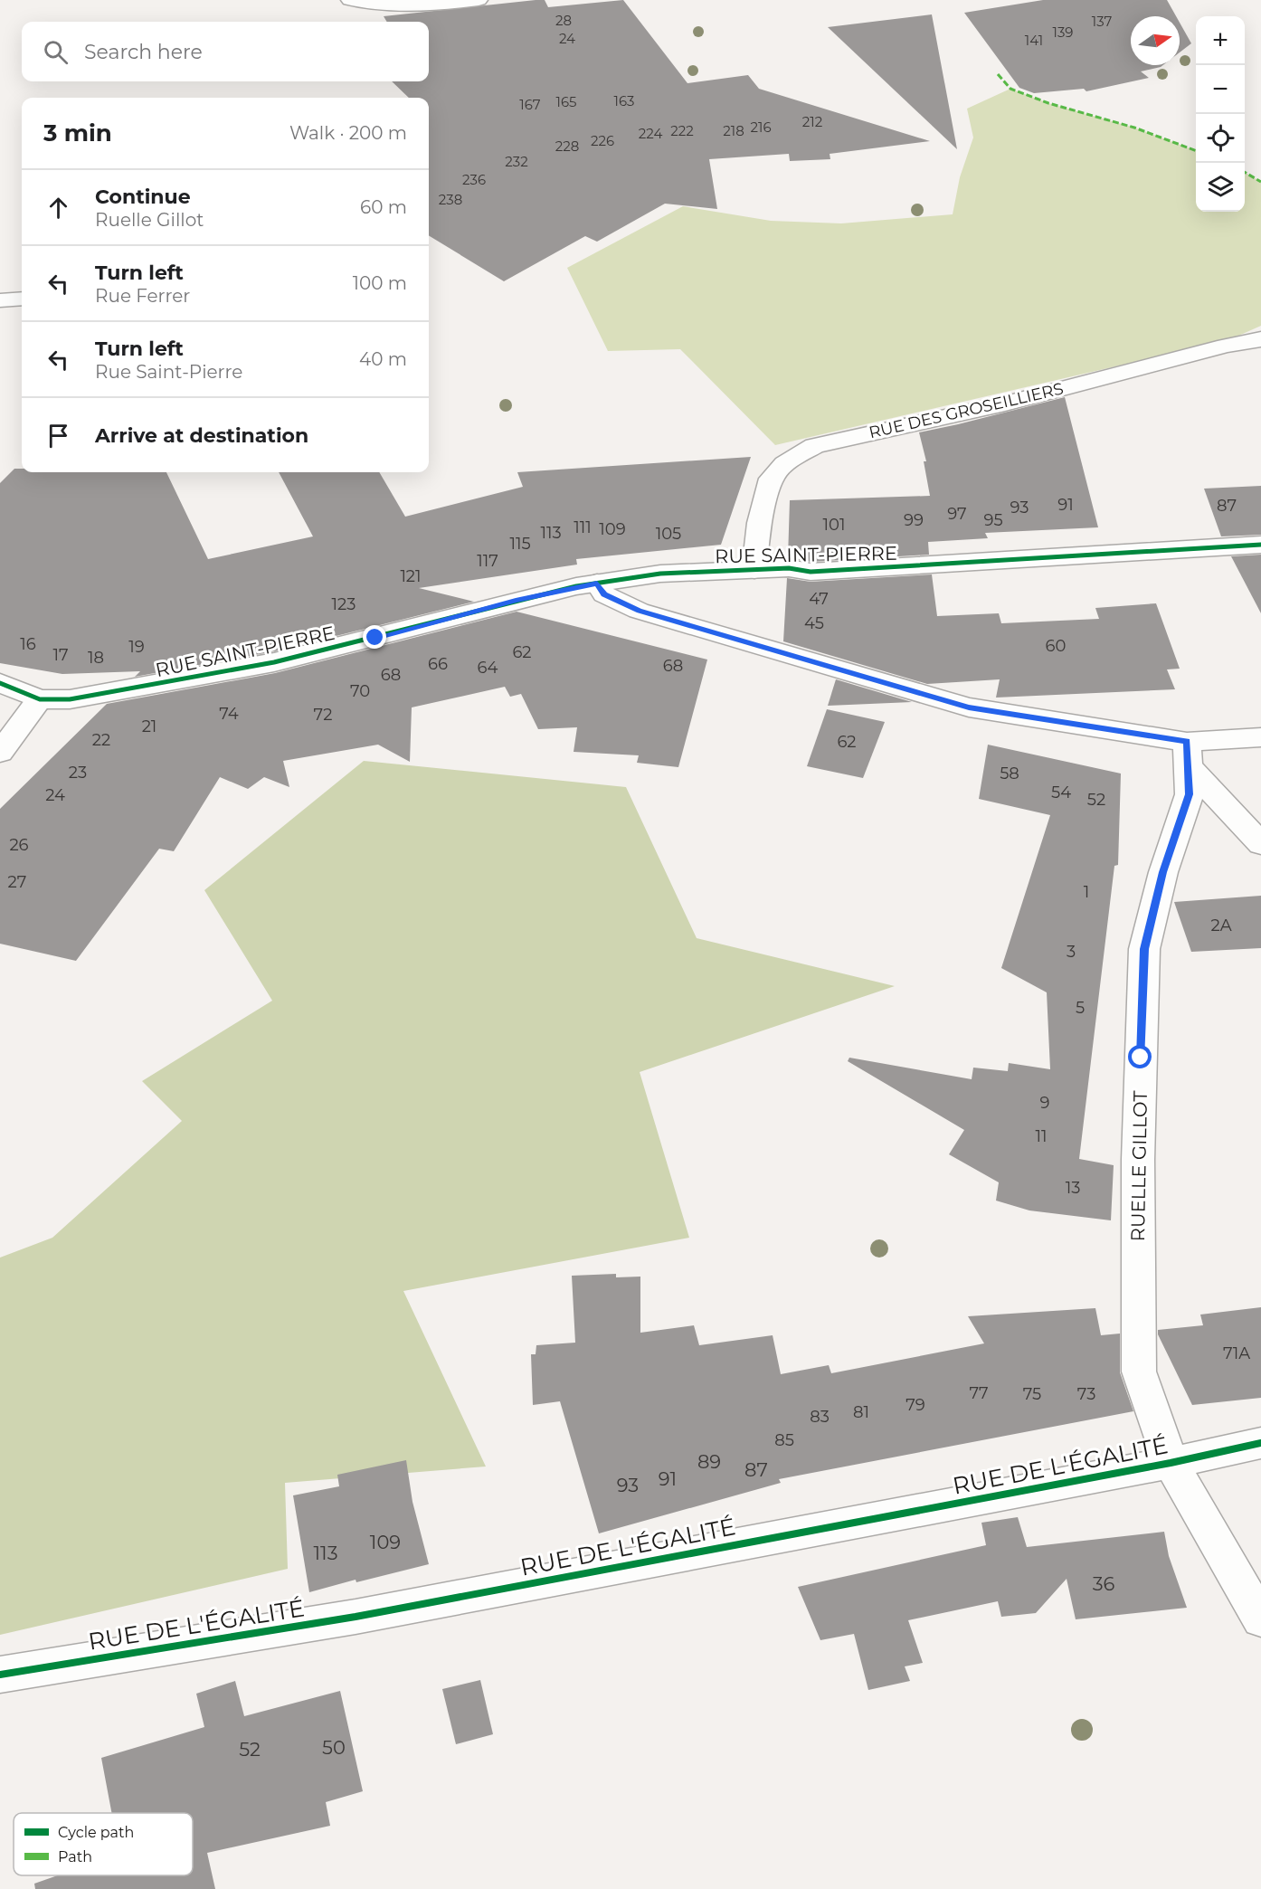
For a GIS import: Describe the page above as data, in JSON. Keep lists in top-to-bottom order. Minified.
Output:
{"streets":{"street":["RUE DES GROSEILLIERS","RUE SAINT-PIERRE","RUELLE GILLOT","RUE DE L'ÉGALITÉ"]},"crossings":[["RUE DES GROSEILLIERS","RUE SAINT-PIERRE"],["RUELLE GILLOT","RUE DE L'ÉGALITÉ"]],"house_numbers":["28","137","139","24","141","163","165","167","212","216","222","218","224","226","228","232","236","238","91","87","93","97","99","95","101","111","109","113","105","115","117","121","47","123","45","16","60","19","62","17","18","66","68","64","68","70","74","72","21","22","62","23","58","54","24","52","26","27","1","2A","3","5","9","11","13","71A","77","75","73","79","81","83","85","89","87","91","93","109","113","36","50","52"],"legend":["Cycle path","Path"],"north":"right","page":{"map_buttons":["+","−"],"search":"Search here","heading":["3 min","Walk · 200 m"],"list":[["Continue","Ruelle Gillot","60 m"],["Turn left","Rue Ferrer","100 m"],["Turn left","Rue Saint-Pierre","40 m"],"Arrive at destination"]}}
